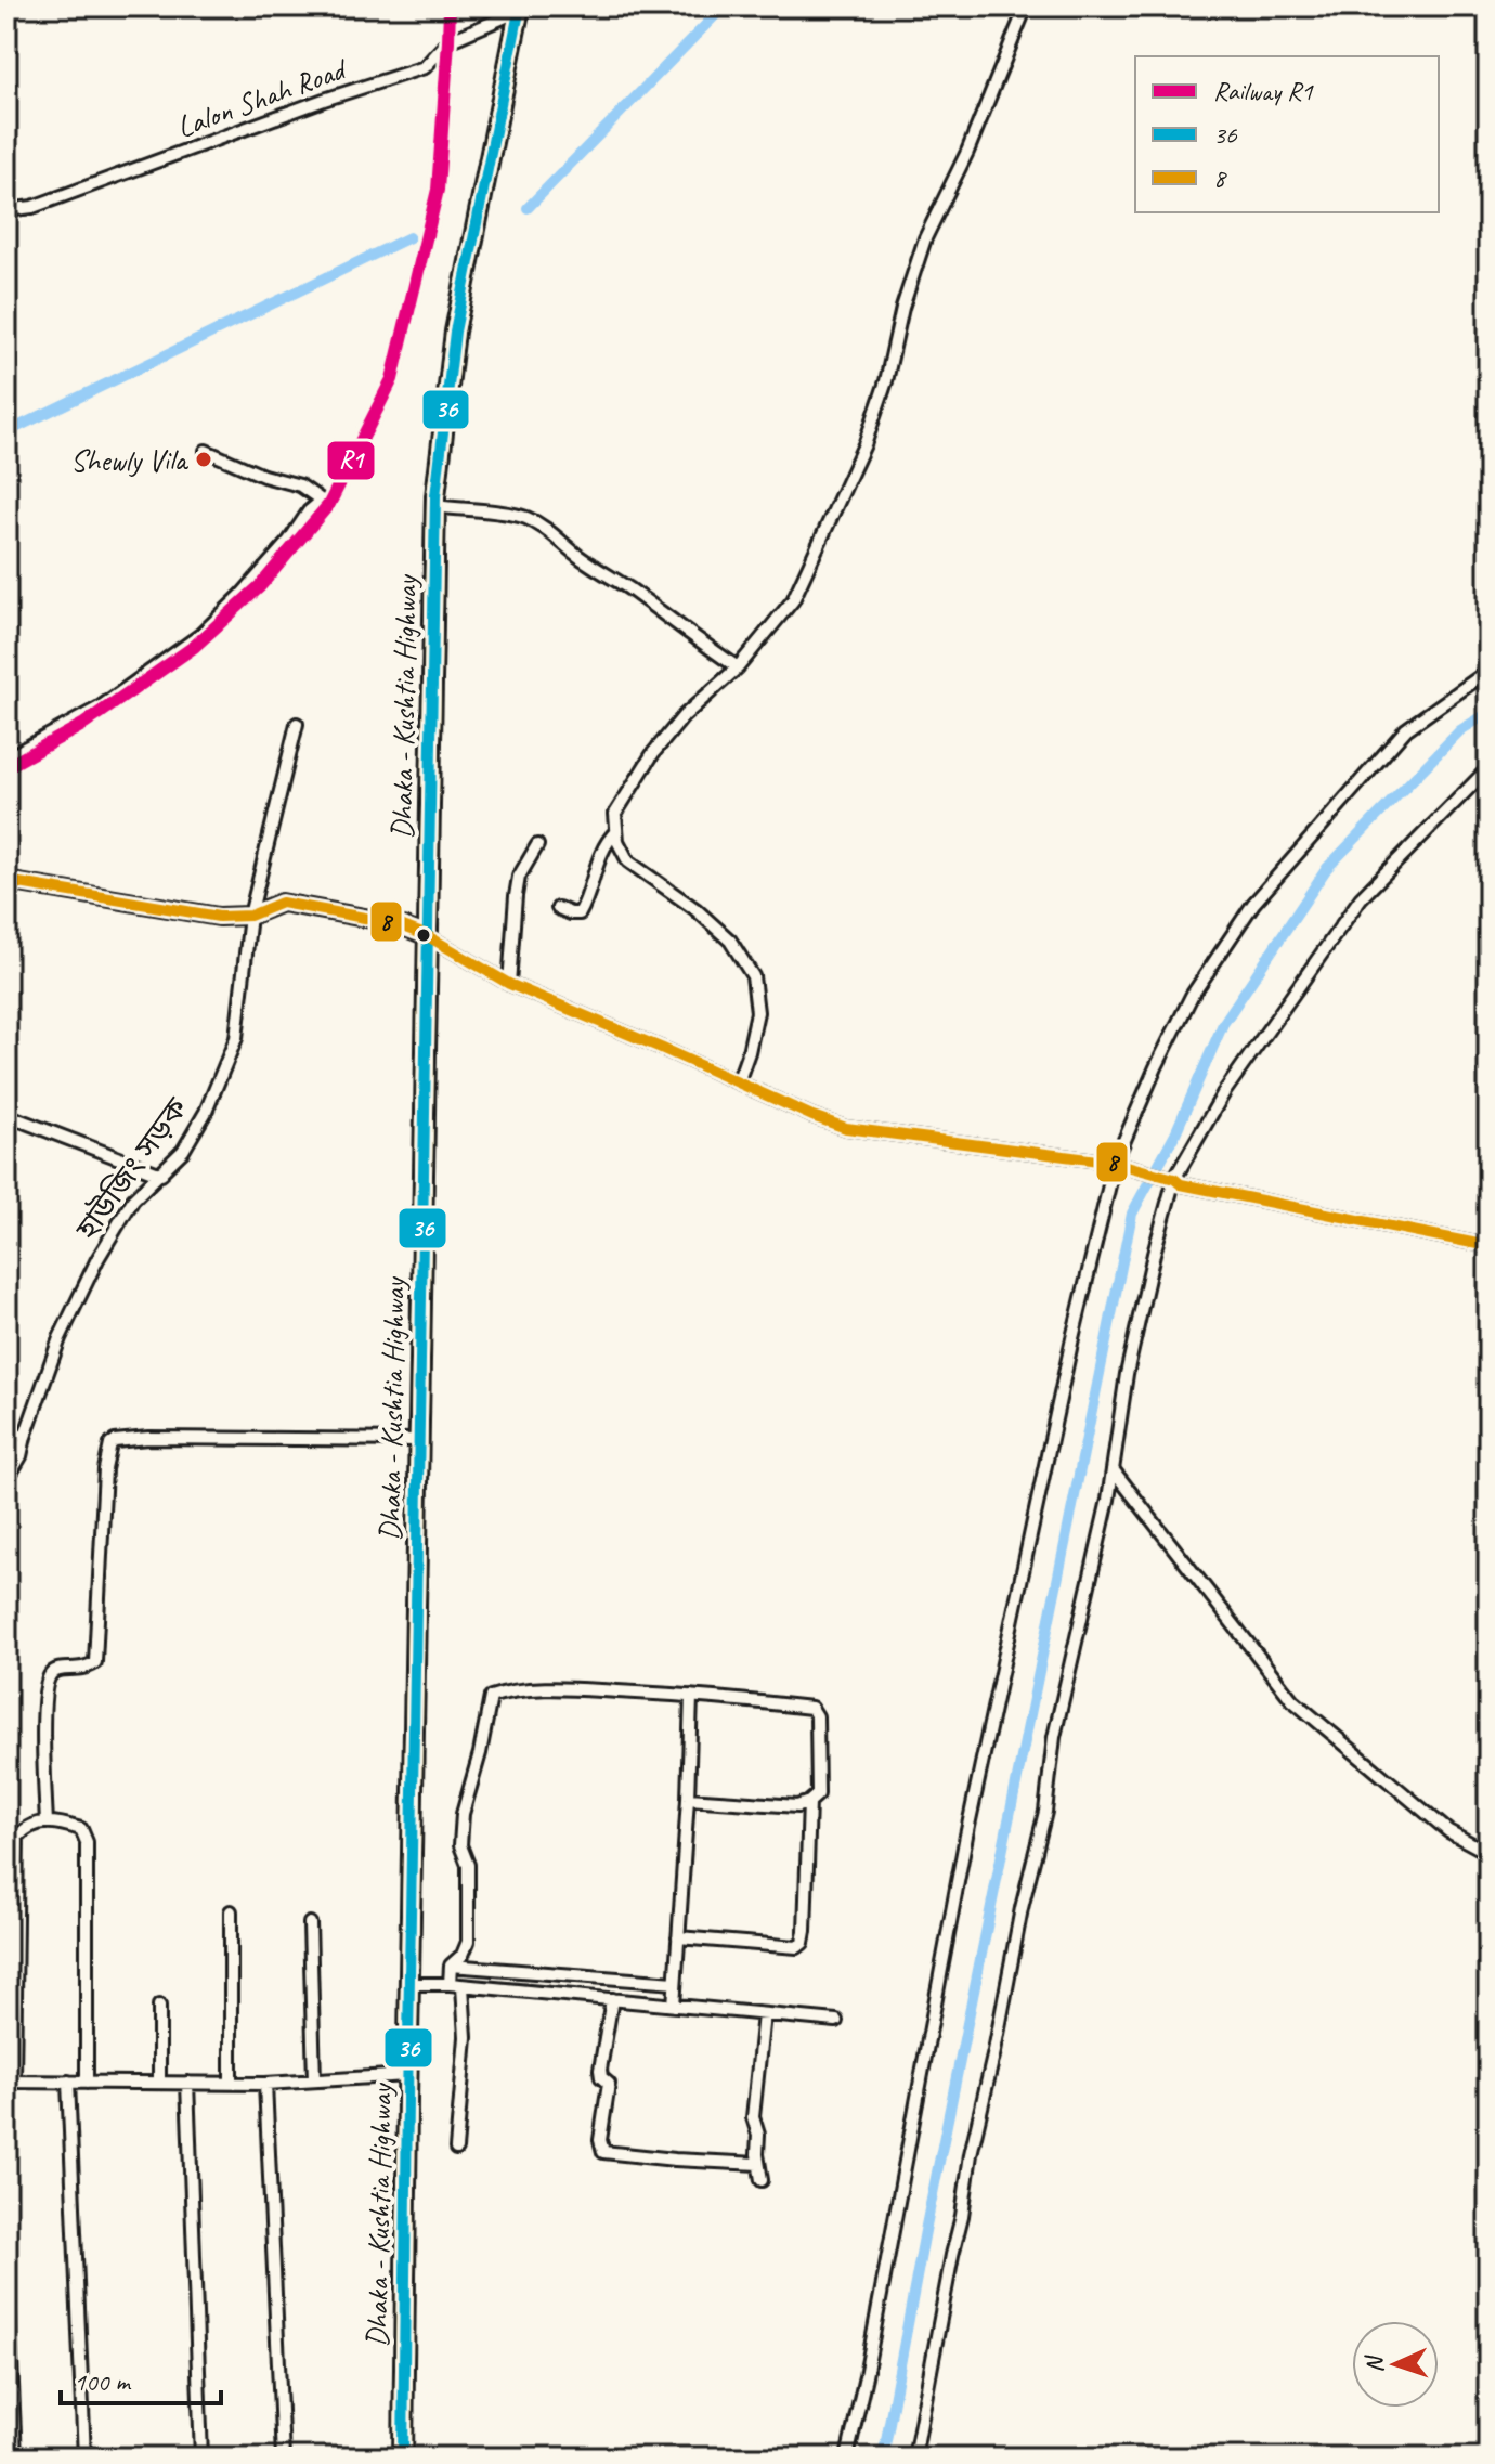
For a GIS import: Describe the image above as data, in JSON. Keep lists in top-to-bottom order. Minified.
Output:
{"streets":{"main road":["Dhaka - Kushtia Highway"],"street":["Lalon Shah Road","হাউজিং সড়ক"]},"crossings":[["Lalon Shah Road","Dhaka - Kushtia Highway"]],"places":["Shewly Vila"],"lines":["rail line R1","transit line 36","transit line 8"],"legend":["Railway R1","36","8"],"scale_bar":"100 m","north":"left"}
